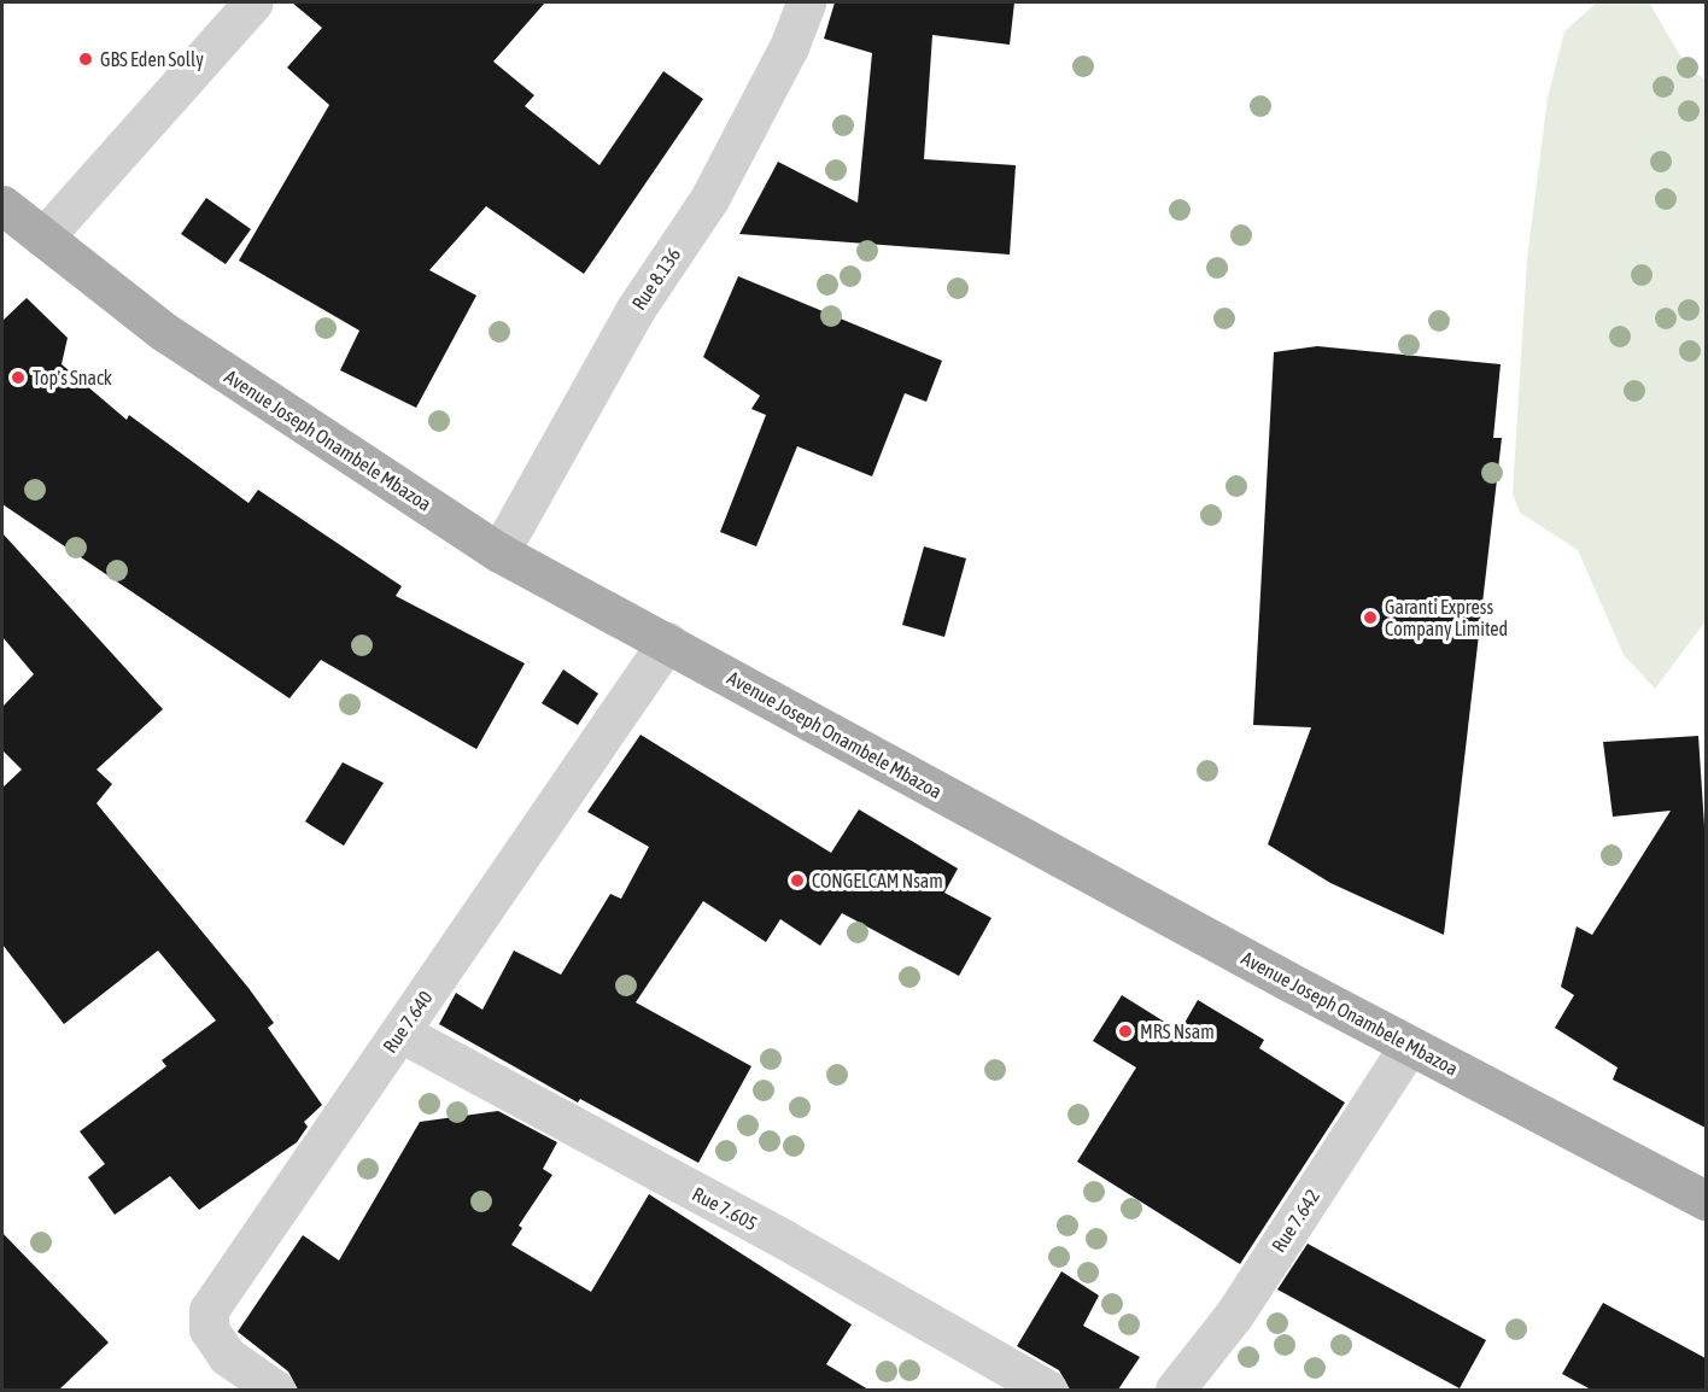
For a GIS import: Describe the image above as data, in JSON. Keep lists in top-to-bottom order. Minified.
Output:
{"streets":{"main road":["Avenue Joseph Onambele Mbazoa"],"street":["Rue 8.136","Rue 7.640","Rue 7.605","Rue 7.642"]},"crossings":[["Rue 8.136","Avenue Joseph Onambele Mbazoa"],["Avenue Joseph Onambele Mbazoa","Rue 7.640"],["Avenue Joseph Onambele Mbazoa","Rue 7.642"],["Rue 7.640","Rue 7.605"]],"places":["GBS Eden Solly","Top's Snack","Garanti Express Company Limited","CONGELCAM Nsam","MRS Nsam"]}
